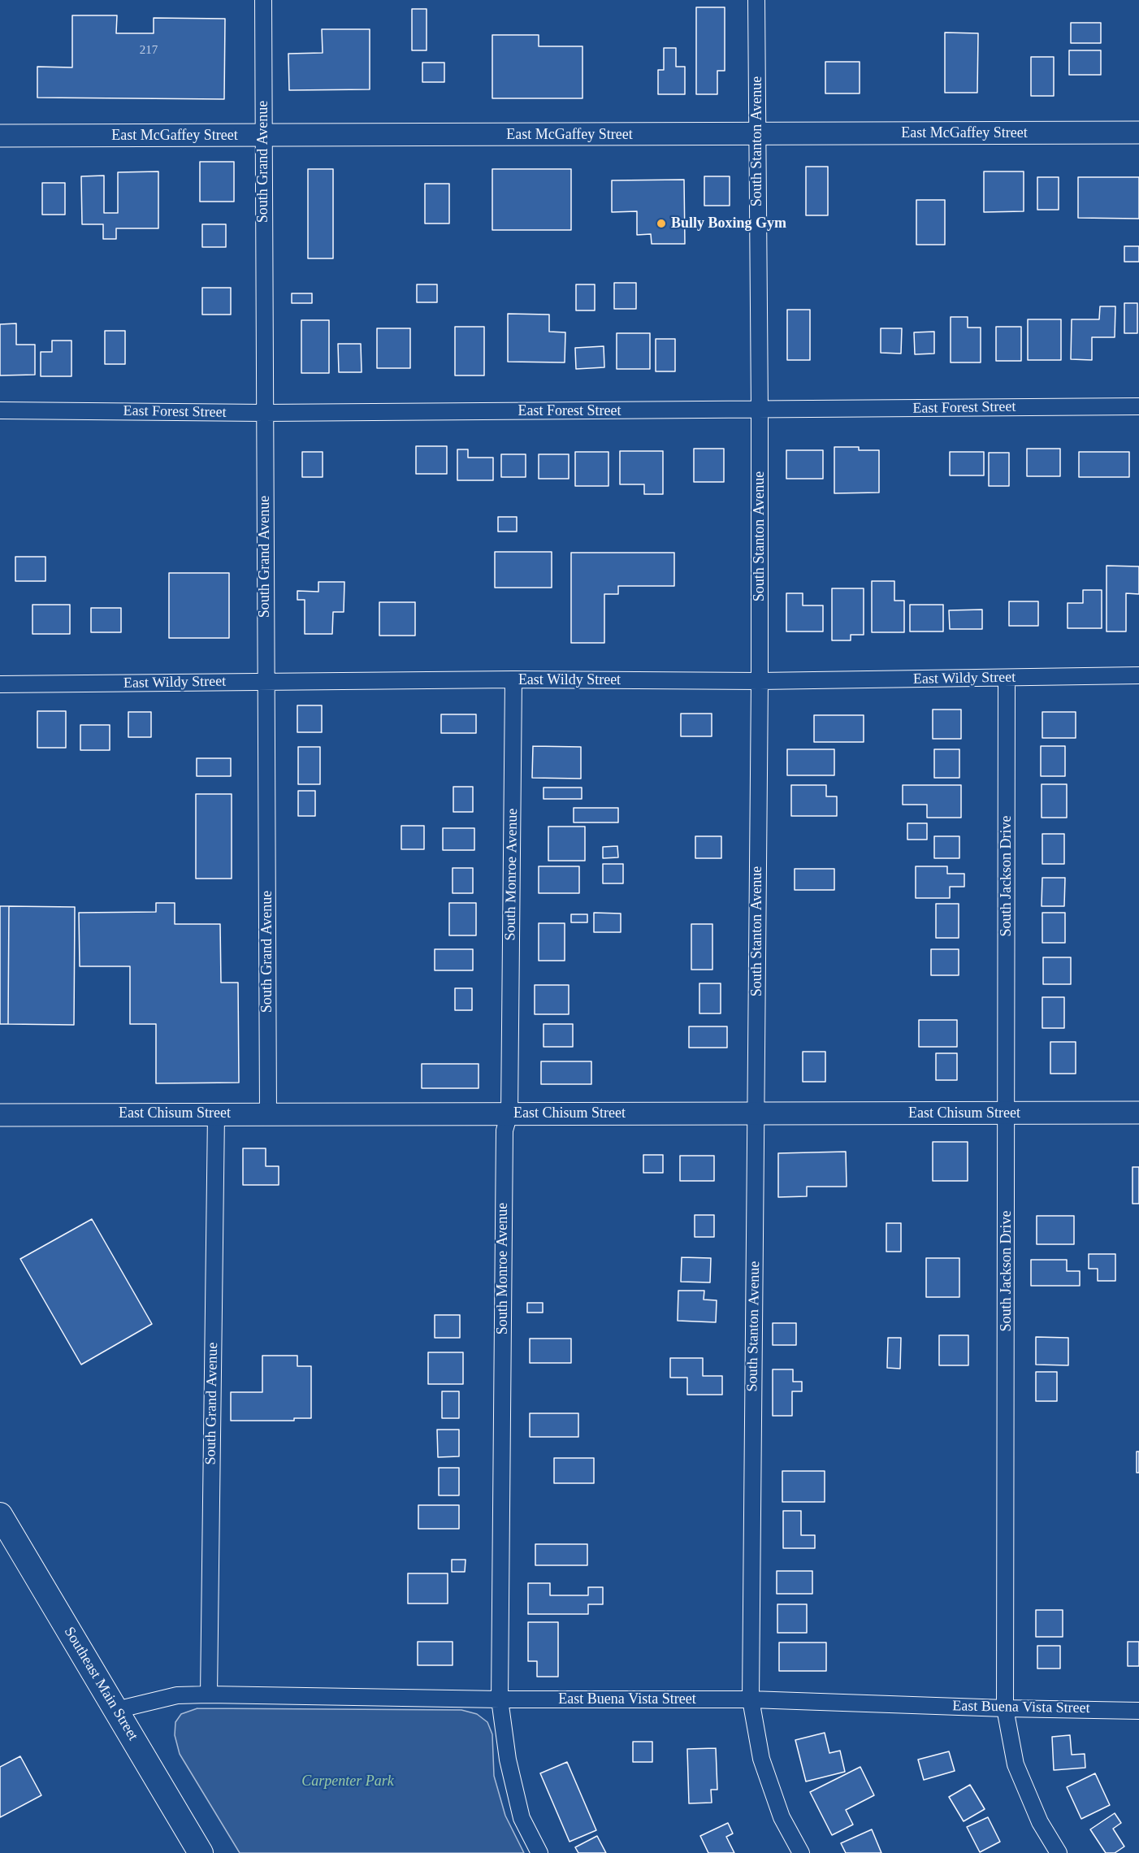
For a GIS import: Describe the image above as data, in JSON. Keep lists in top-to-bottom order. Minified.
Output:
{"streets":{"main road":["Southeast Main Street"],"street":["East McGaffey Street","South Stanton Avenue","South Grand Avenue","East Forest Street","East Wildy Street","South Monroe Avenue","South Jackson Drive","East Chisum Street","East Buena Vista Street"]},"crossings":[["East McGaffey Street","South Stanton Avenue"],["East McGaffey Street","South Grand Avenue"],["South Stanton Avenue","East Forest Street"],["South Stanton Avenue","East Wildy Street"],["South Stanton Avenue","East Chisum Street"],["South Stanton Avenue","East Buena Vista Street"],["South Grand Avenue","East Forest Street"],["South Grand Avenue","East Wildy Street"],["South Grand Avenue","East Chisum Street"],["South Grand Avenue","East Buena Vista Street"],["East Wildy Street","South Monroe Avenue"],["East Wildy Street","South Jackson Drive"],["South Monroe Avenue","East Chisum Street"],["South Monroe Avenue","East Buena Vista Street"],["South Jackson Drive","East Chisum Street"],["South Jackson Drive","East Buena Vista Street"],["Southeast Main Street","East Buena Vista Street"]],"parks":["Carpenter Park"],"places":["Bully Boxing Gym"],"house_numbers":["217"]}
